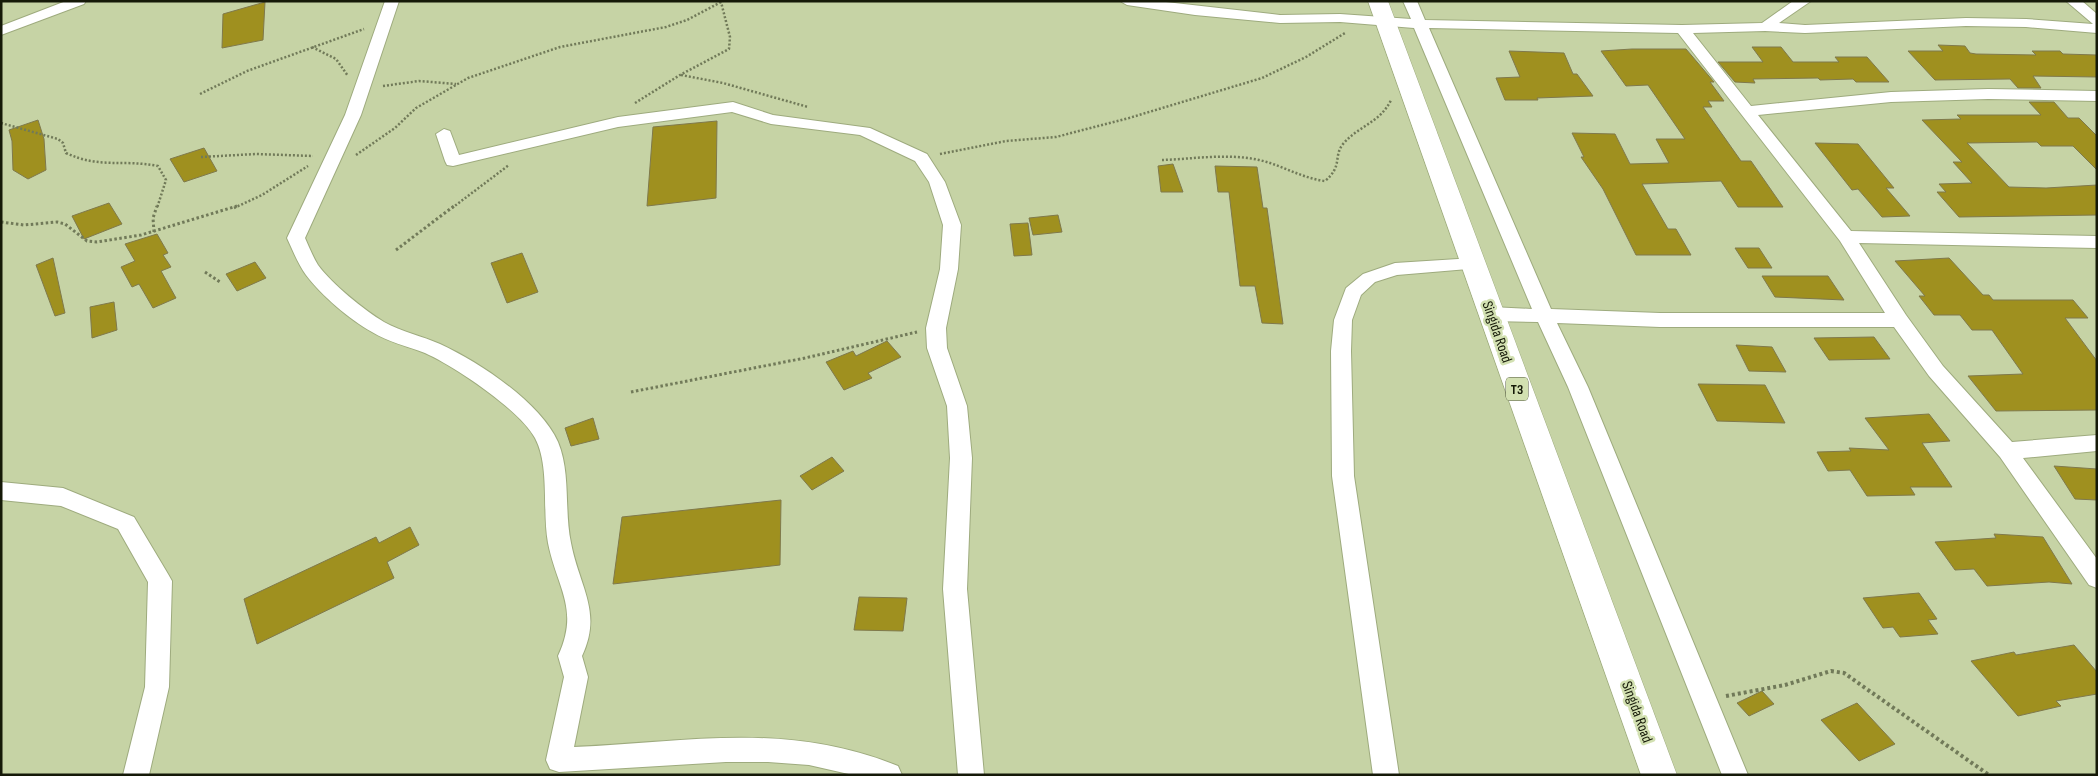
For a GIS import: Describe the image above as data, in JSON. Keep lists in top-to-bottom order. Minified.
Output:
{"streets":{"highway":["Singida Road","T3"]}}
